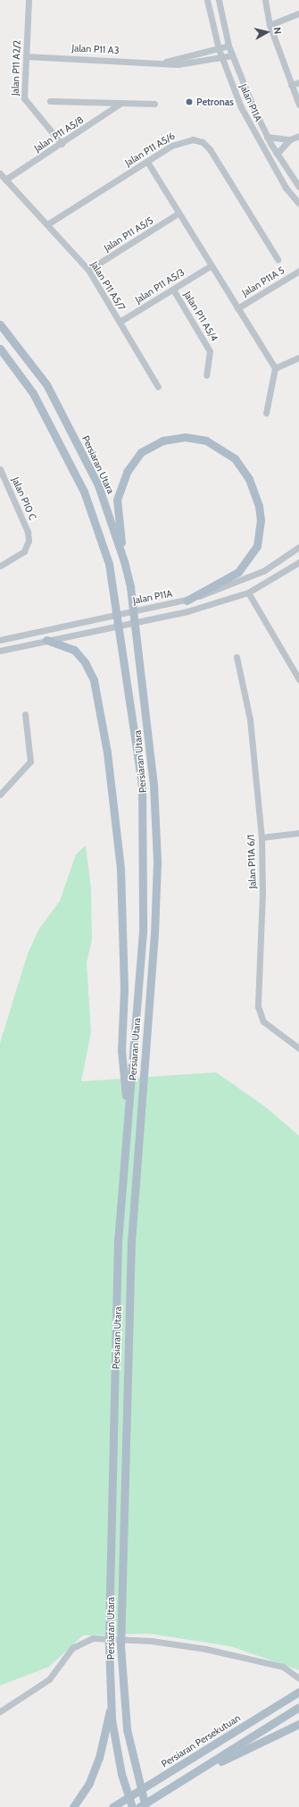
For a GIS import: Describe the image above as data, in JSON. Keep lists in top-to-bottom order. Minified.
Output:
{"streets":{"main road":["Persiaran Utara","Persiaran Persekutuan"],"street":["Jalan P11 A3","Jalan P11 A2/2","Jalan P11A","Jalan P11 A5/8","Jalan P11 A5/6","Jalan P11 A5/5","Jalan P11A 5","Jalan P11 A5/7","Jalan P11 A5/3","Jalan P11 A5/4","Jalan P10 C","Jalan P11A 6/1"]},"crossings":[["Jalan P11 A3","Jalan P11 A2/2"],["Jalan P11 A3","Jalan P11A"],["Jalan P11 A2/2","Jalan P11 A5/8"],["Jalan P11 A5/8","Jalan P11 A5/7"],["Jalan P11 A5/6","Jalan P11 A5/7"],["Jalan P11 A5/5","Jalan P11 A5/7"],["Jalan P11 A5/7","Jalan P11 A5/3"],["Jalan P11 A5/3","Jalan P11 A5/4"]],"places":["Petronas"],"north":"right"}
